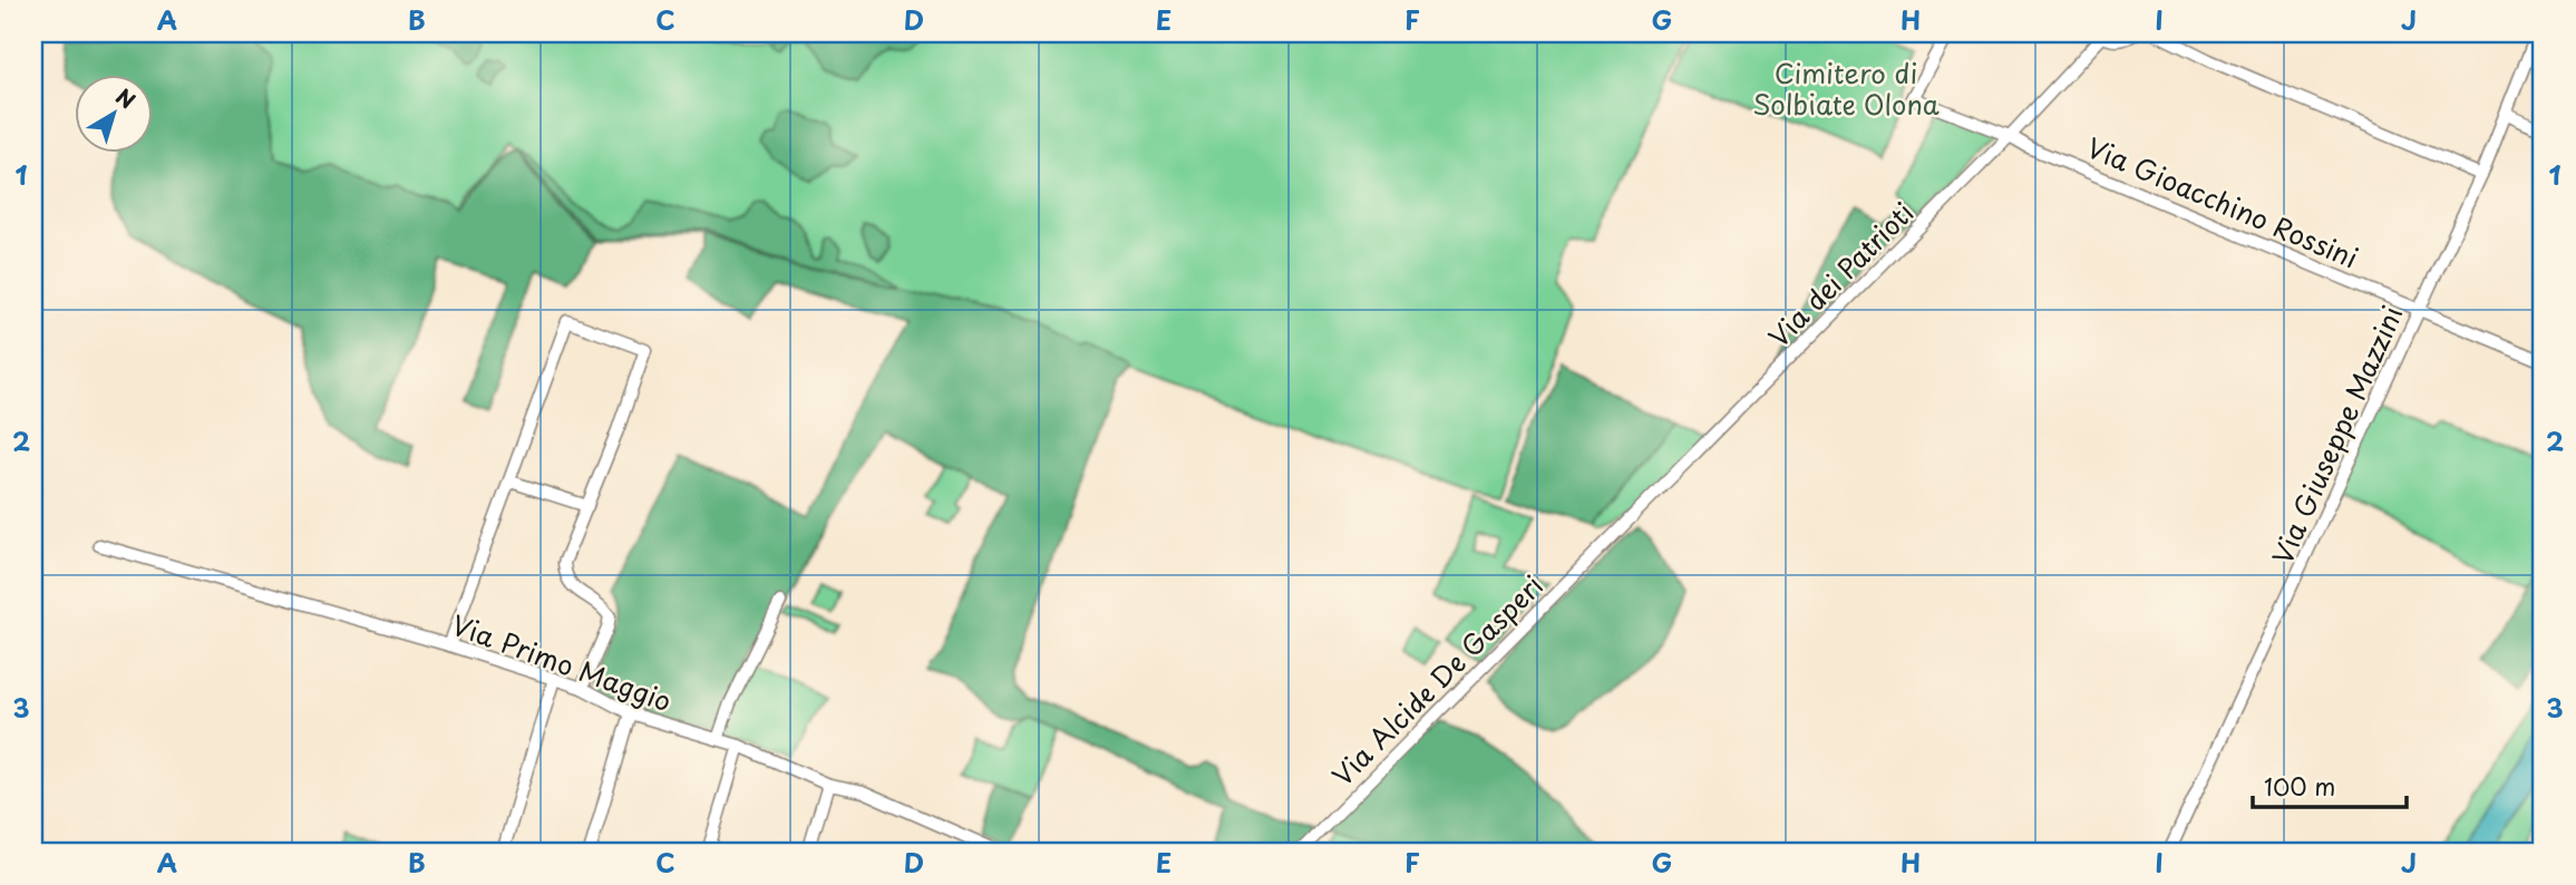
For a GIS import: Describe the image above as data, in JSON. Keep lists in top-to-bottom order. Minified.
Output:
{"streets":{"street":["Via Gioacchino Rossini","Via dei Patrioti","Via Giuseppe Mazzini","Via Primo Maggio","Via Alcide De Gasperi"]},"crossings":[["Via Gioacchino Rossini","Via dei Patrioti"],["Via Gioacchino Rossini","Via Giuseppe Mazzini"],["Via dei Patrioti","Via Alcide De Gasperi"]],"parks":["Cimitero di Solbiate Olona"],"scale_bar":"100 m","north":"top right","grid":{"columns":["A","B","C","D","E","F","G","H","I","J"],"rows":["1","2","3"]}}
